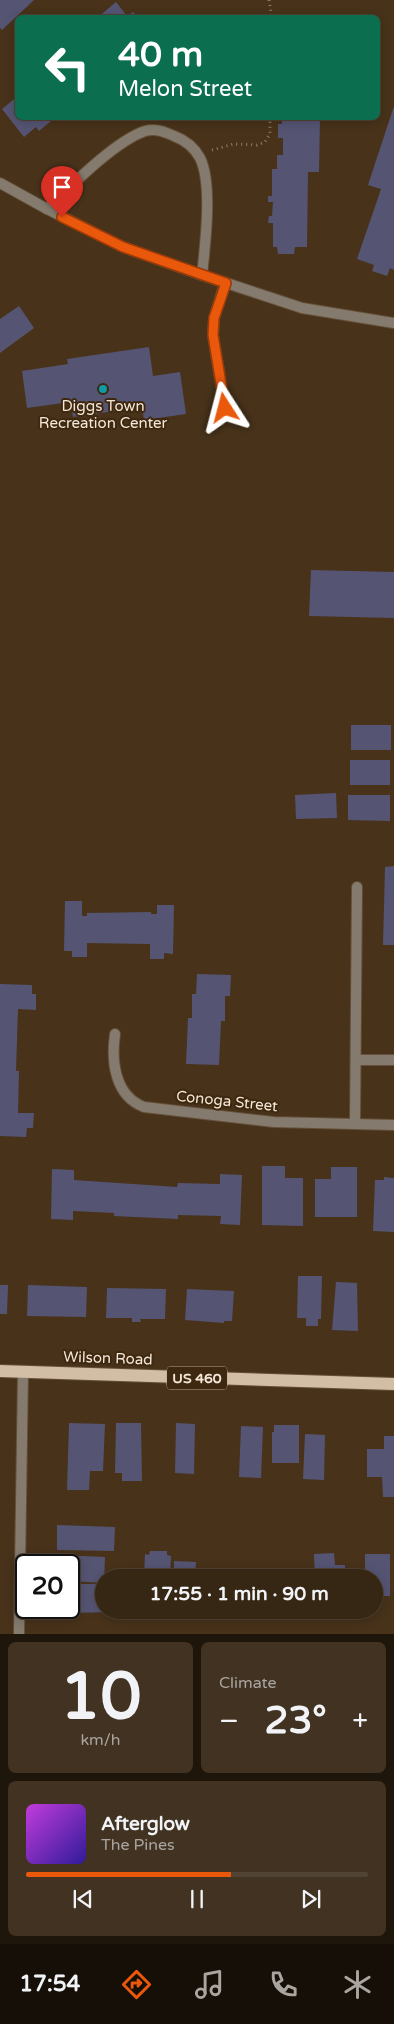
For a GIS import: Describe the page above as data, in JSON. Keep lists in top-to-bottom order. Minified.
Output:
{"streets":{"main road":["Wilson Road","US 460"],"street":["Conoga Street"]},"places":["Diggs Town Recreation Center"],"page":{"turn":["40 m","Melon Street"],"limit":"20","trip":"17:55 · 1 min · 90 m","tile":[["10","km/h"],"Climate"],"heat":["−","23°","+"],"song":["Afterglow","The Pines"],"tabs":"17:54"}}
